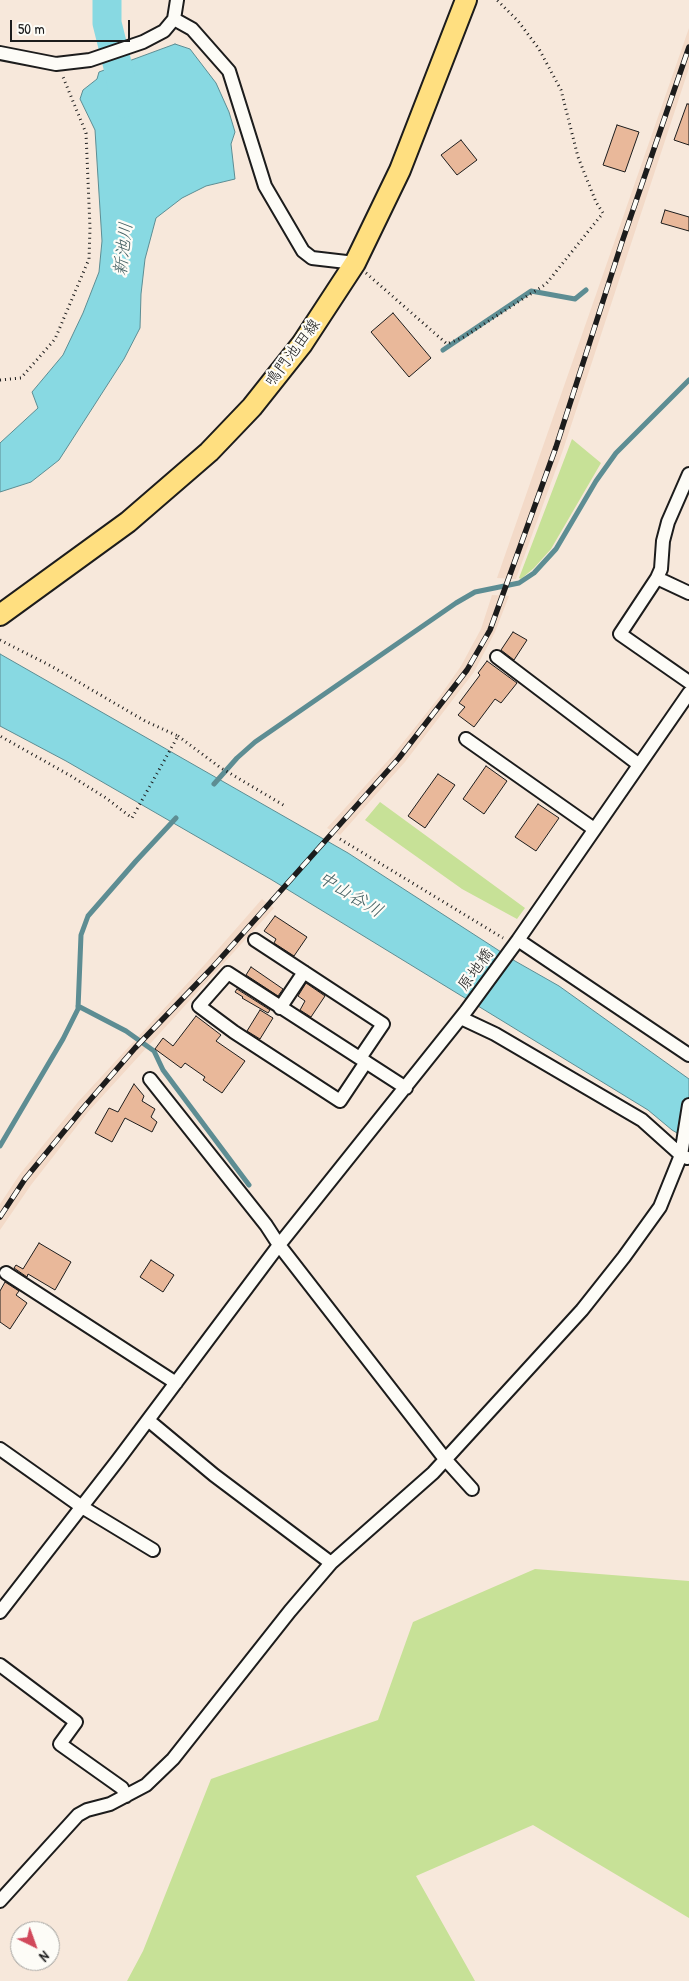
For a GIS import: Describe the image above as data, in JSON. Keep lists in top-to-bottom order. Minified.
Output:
{"streets":{"main road":["鳴門池田線"],"street":["原地橋"]},"water":["新池川","中山谷川"],"scale_bar":"50 m","north":"bottom right"}
